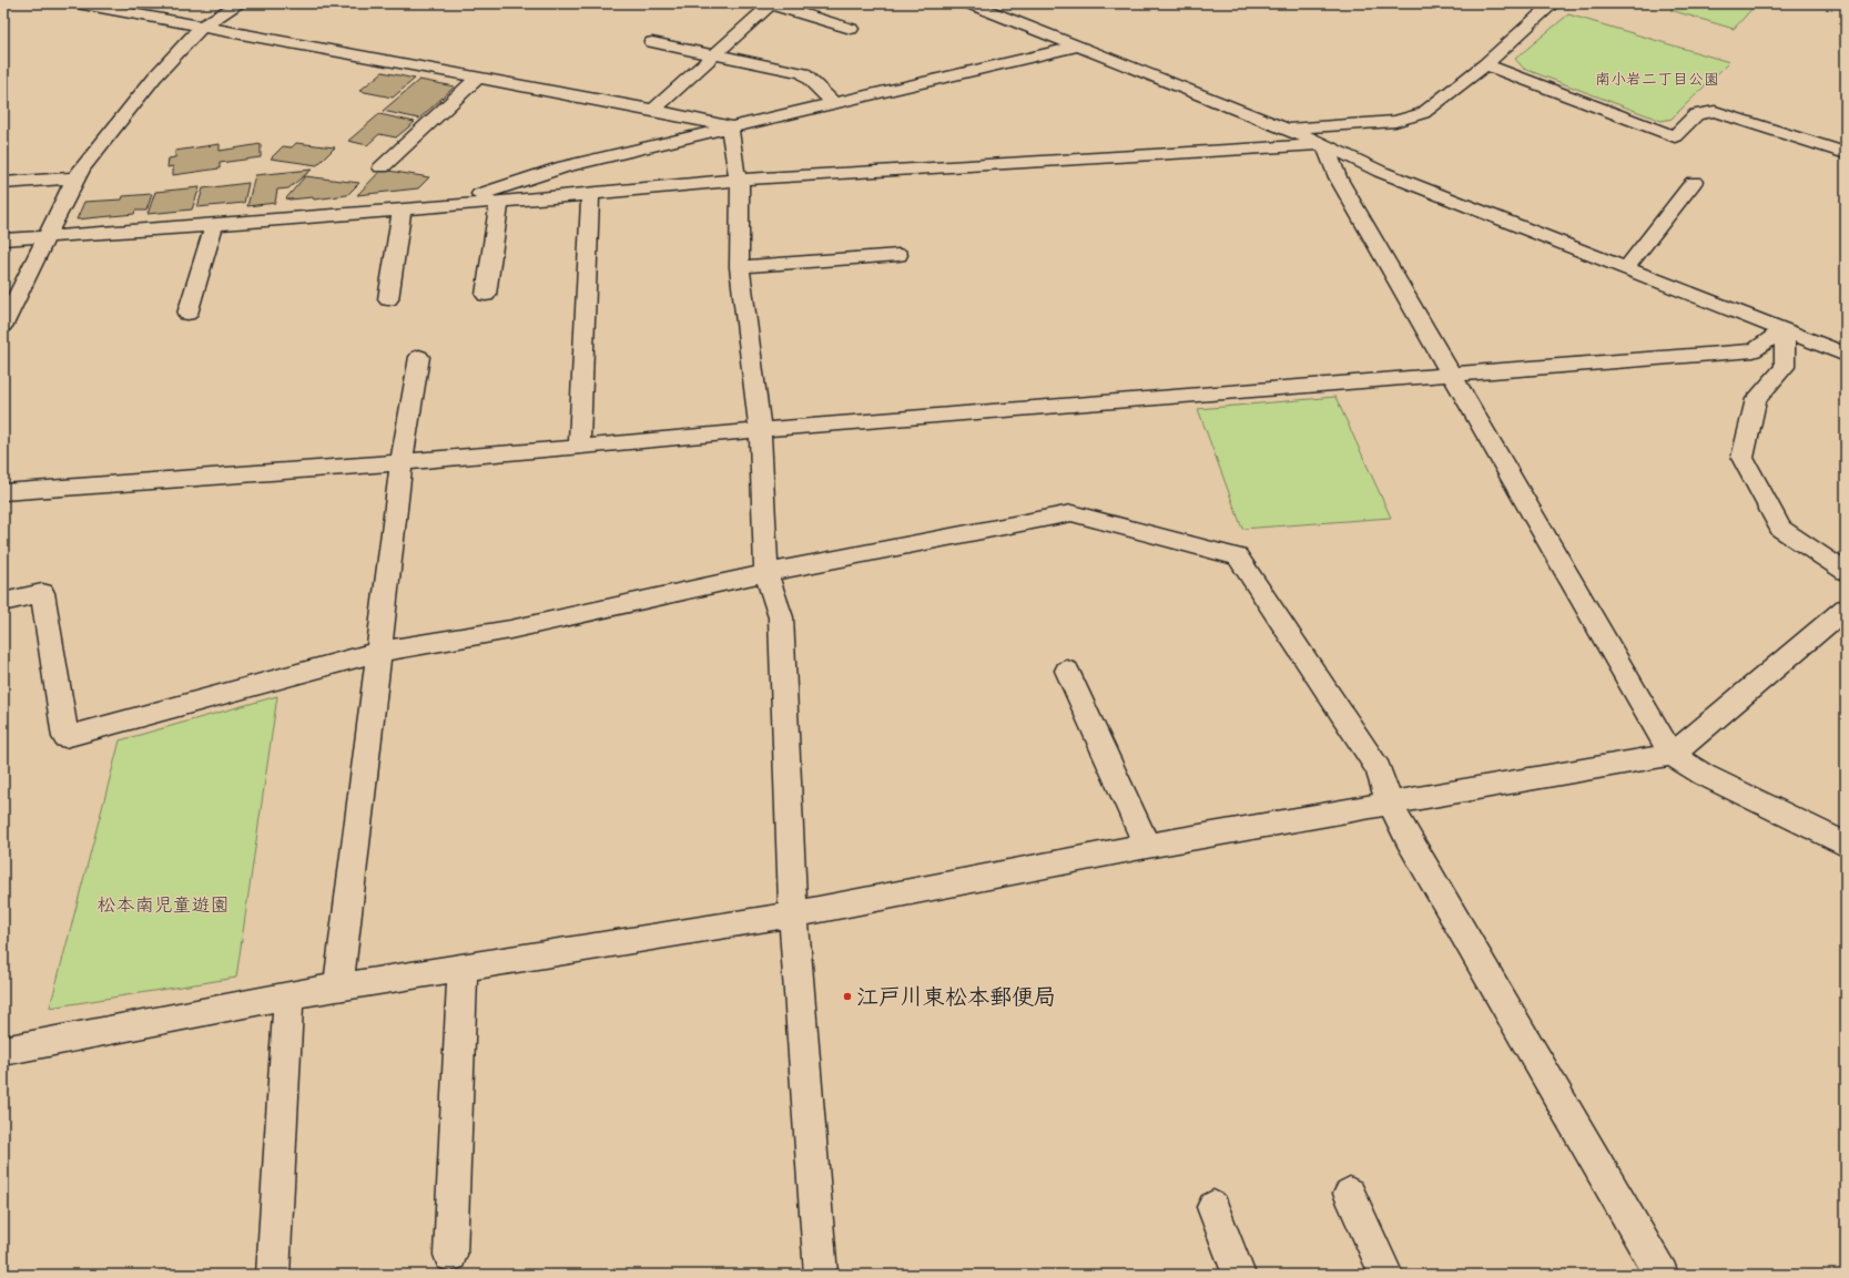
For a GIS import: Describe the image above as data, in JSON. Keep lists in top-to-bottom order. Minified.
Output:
{"parks":["南小岩二丁目公園","松本南児童遊園"],"places":["江戸川東松本郵便局"]}
